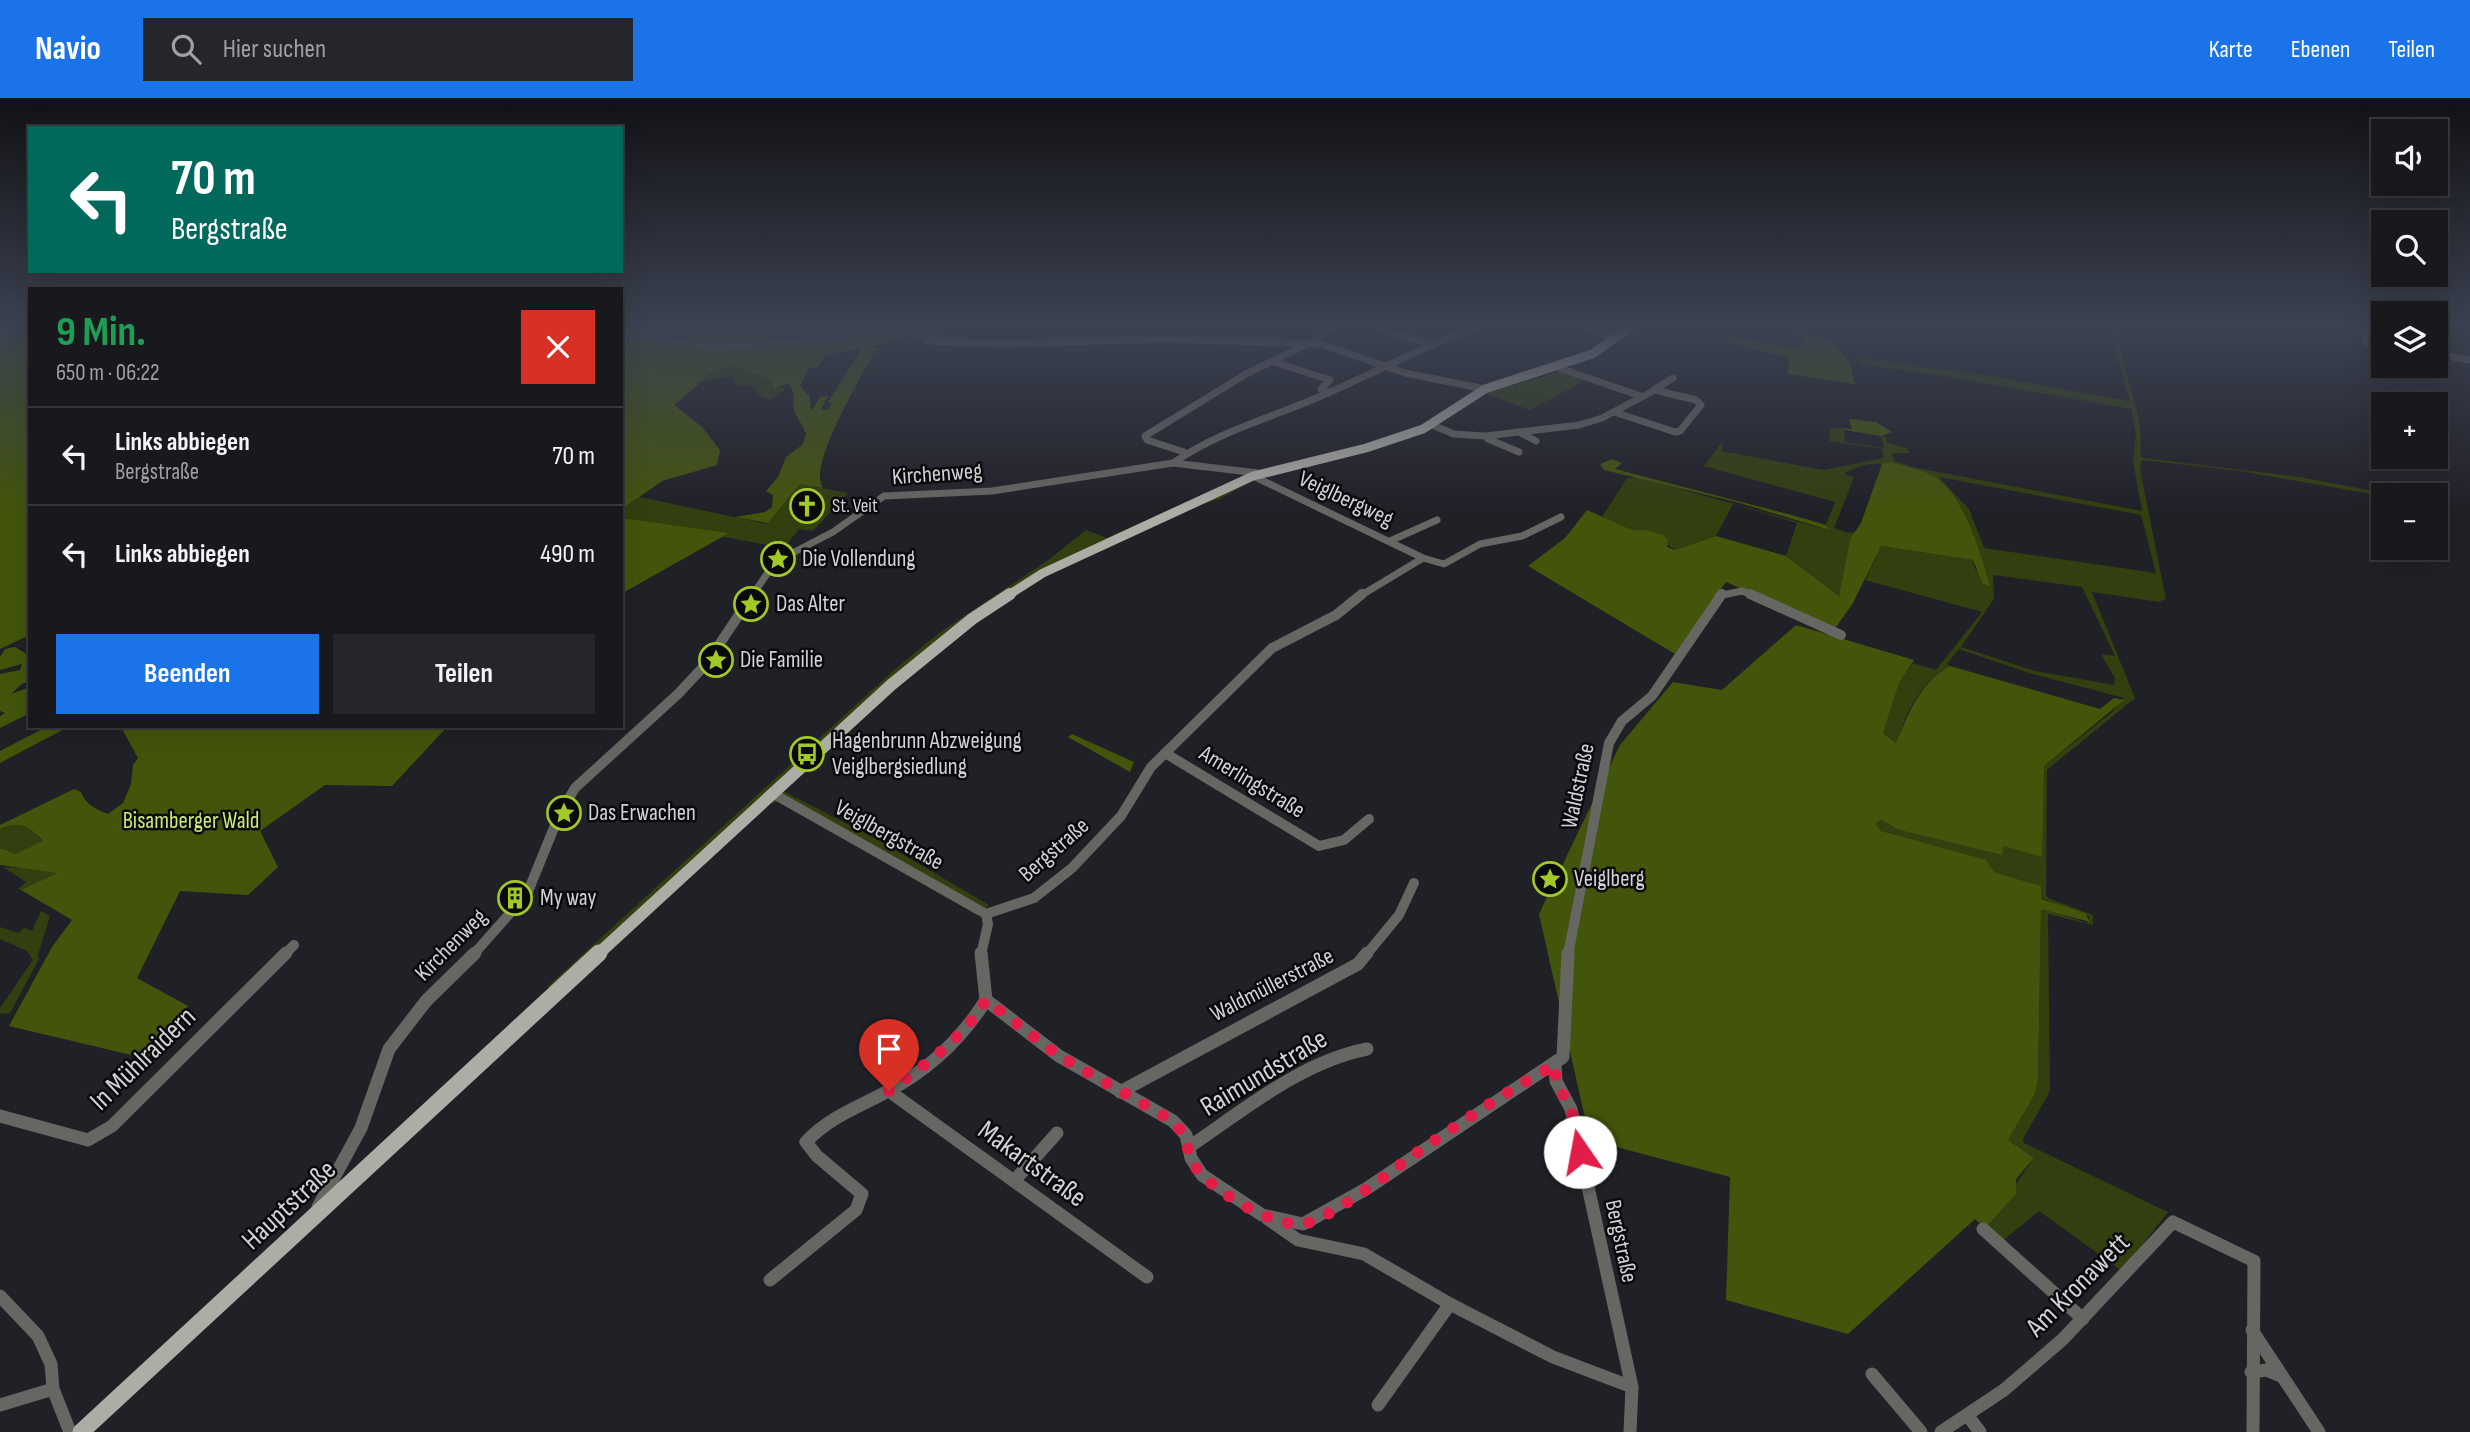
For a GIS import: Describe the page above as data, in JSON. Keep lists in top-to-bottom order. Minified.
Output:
{"streets":{"main road":["Hauptstraße"],"street":["Kirchenweg","Veiglbergweg","Amerlingstraße","Waldstraße","Veiglbergstraße","Bergstraße","Waldmüllerstraße","In Mühlraidern","Raimundstraße","Makartstraße","Am Kronawett"]},"crossings":[["Kirchenweg","Veiglbergweg"],["Kirchenweg","Hauptstraße"],["Veiglbergweg","Bergstraße"],["Veiglbergweg","Hauptstraße"],["Amerlingstraße","Bergstraße"],["Waldstraße","Bergstraße"],["Veiglbergstraße","Bergstraße"],["Veiglbergstraße","Hauptstraße"]],"parks":["Bisamberger Wald"],"places":{"church":["St. Veit"],"place":["Die Vollendung","Das Alter","Die Familie","Das Erwachen","Veiglberg"],"bus stop":["Hagenbrunn Abzweigung Veiglbergsiedlung"],"building":["My way"]},"page":{"header":"Navio","search":"Hier suchen","nav":["Karte","Ebenen","Teilen"],"map_buttons":["+","−"],"turn":["70 m","Bergstraße"],"heading":["9 Min.","650 m · 06:22"],"list":[{"name":"Links abbiegen","note":"Bergstraße","value":"70 m"},{"name":"Links abbiegen","value":"490 m"}],"buttons":["Beenden","Teilen"]}}
